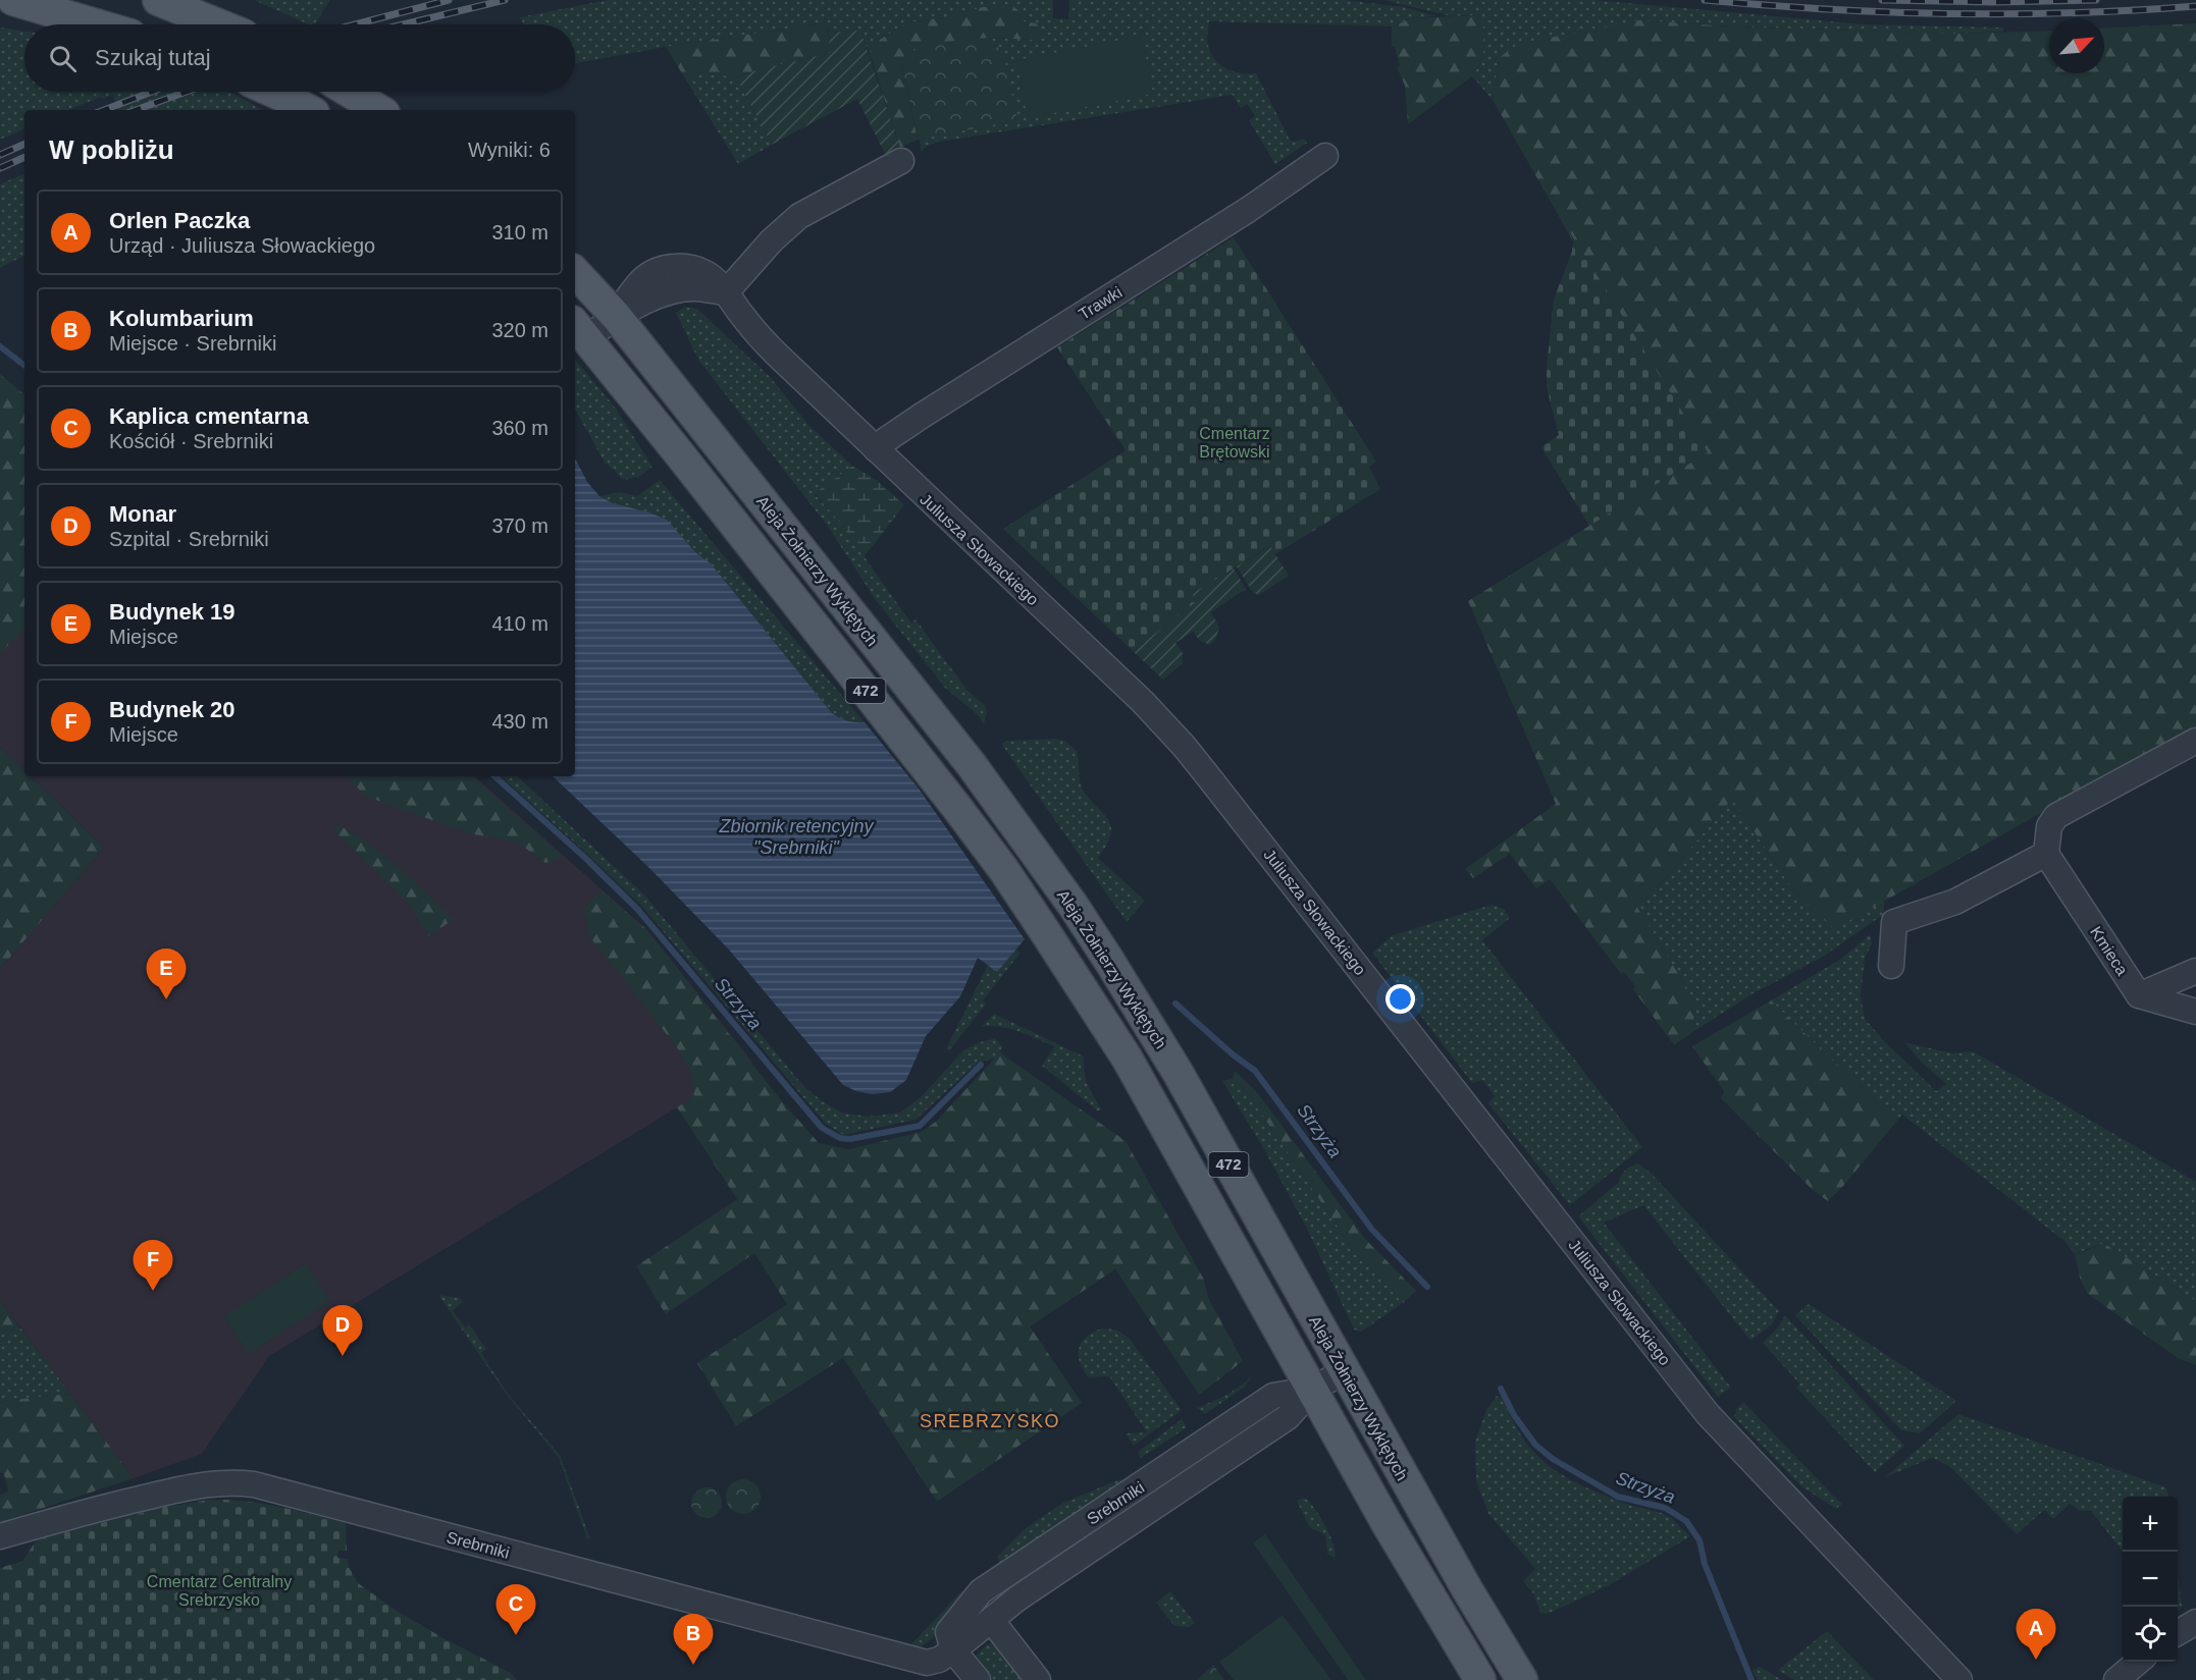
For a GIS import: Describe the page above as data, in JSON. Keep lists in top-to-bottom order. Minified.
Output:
{"streets":{"main road":["Aleja Żołnierzy Wyklętych","472"],"street":["Trawki","Juliusza Słowackiego","Kmieca","Srebrniki"]},"crossings":[["Trawki","Juliusza Słowackiego"],["Aleja Żołnierzy Wyklętych","472"],["Aleja Żołnierzy Wyklętych","Srebrniki"],["472","Srebrniki"]],"districts":["SREBRZYSKO"],"water":["Zbiornik retencyjny \"Srebrniki\"","Strzyża"],"parks":["Cmentarz Brętowski","Cmentarz Centralny Srebrzysko"],"north":"top right","page":{"search":"Szukaj tutaj","heading":["W pobliżu","Wyniki: 6"],"list":[{"mark":"A","name":"Orlen Paczka","note":"Urząd · Juliusza Słowackiego","value":"310 m"},{"mark":"B","name":"Kolumbarium","note":"Miejsce · Srebrniki","value":"320 m"},{"mark":"C","name":"Kaplica cmentarna","note":"Kościół · Srebrniki","value":"360 m"},{"mark":"D","name":"Monar","note":"Szpital · Srebrniki","value":"370 m"},{"mark":"E","name":"Budynek 19","note":"Miejsce","value":"410 m"},{"mark":"F","name":"Budynek 20","note":"Miejsce","value":"430 m"}],"pins":["E","F","D","C","A","B"],"map_buttons":["+","−"]}}
